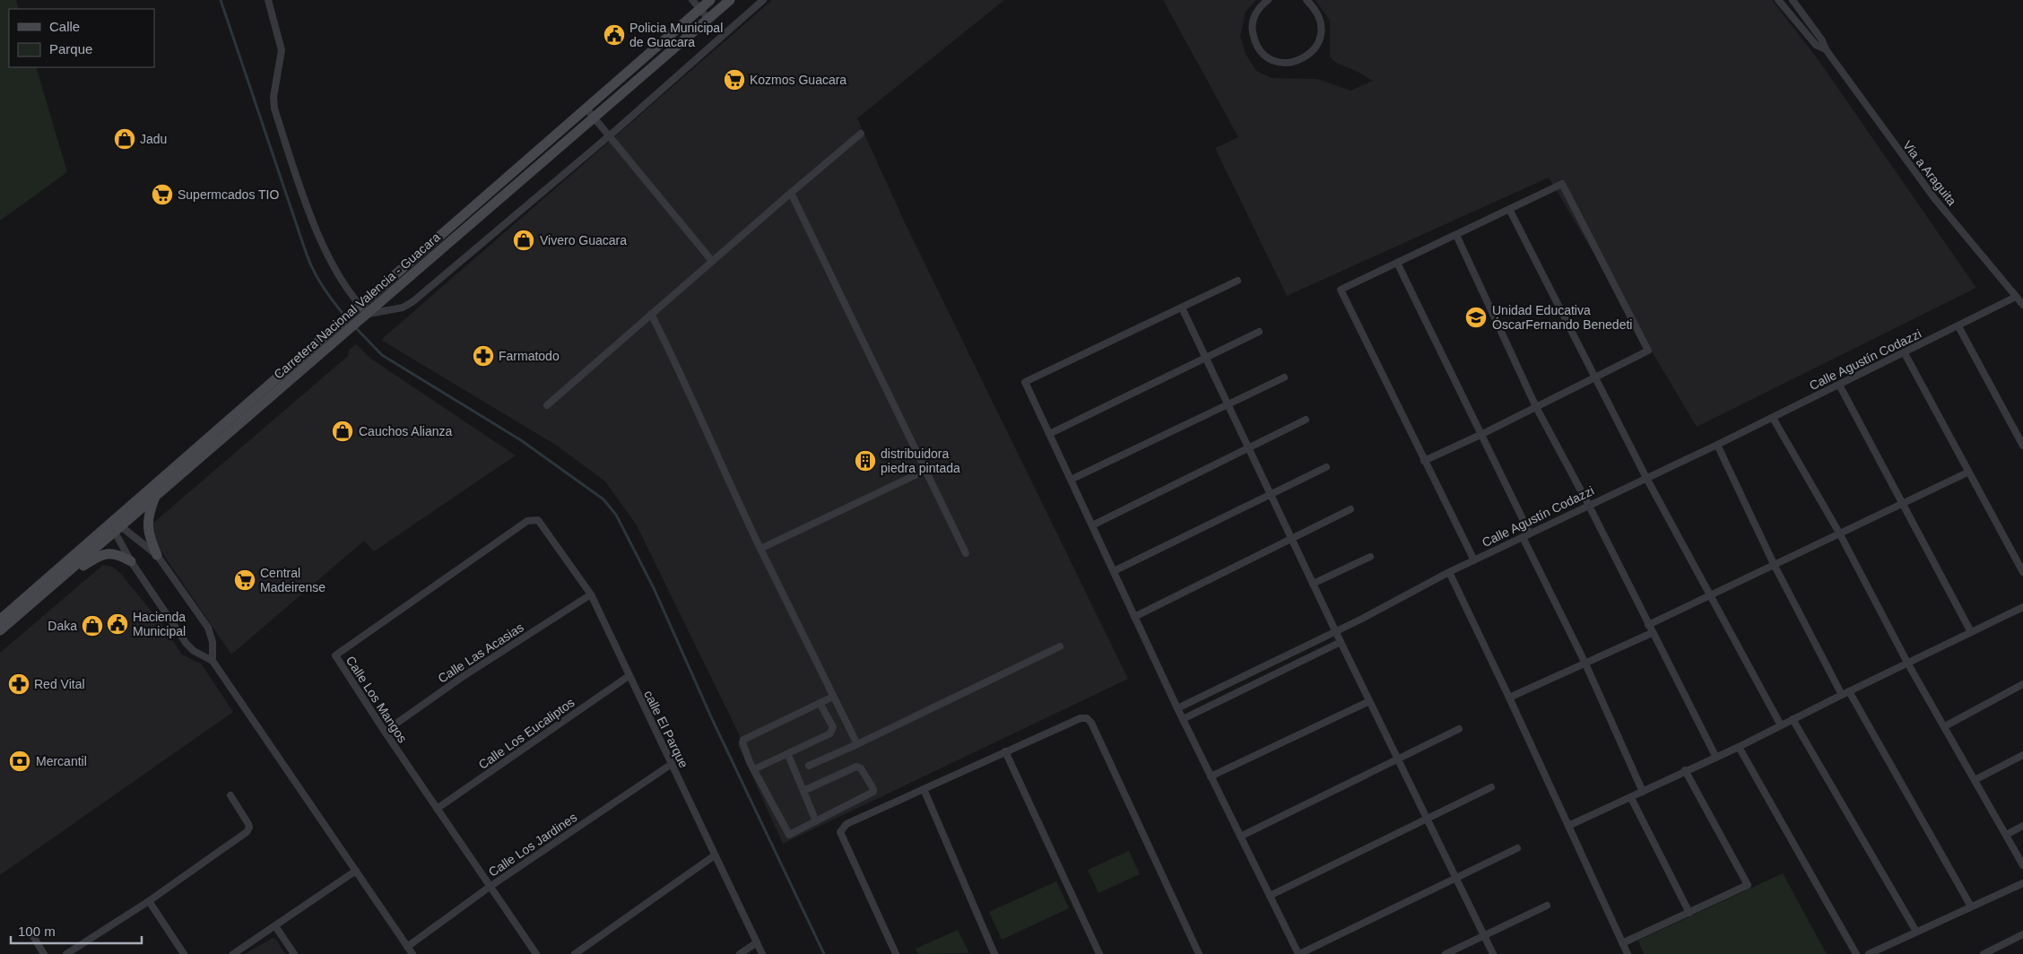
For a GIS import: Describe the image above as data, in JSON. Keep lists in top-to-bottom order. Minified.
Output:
{"streets":{"main road":["Carretera Nacional Valencia - Guacara"],"street":["Via a Araguita","Calle Agustín Codazzi","Calle Las Acasias","Calle Los Mangos","calle El Parque","Calle Los Eucaliptos","Calle Los Jardines"]},"crossings":[["Via a Araguita","Calle Agustín Codazzi"],["Calle Las Acasias","Calle Los Mangos"],["Calle Las Acasias","calle El Parque"],["Calle Los Mangos","calle El Parque"],["Calle Los Mangos","Calle Los Eucaliptos"],["Calle Los Mangos","Calle Los Jardines"],["calle El Parque","Calle Los Eucaliptos"],["calle El Parque","Calle Los Jardines"]],"places":{"public building":["Policia Municipal de Guacara","Hacienda Municipal"],"supermarket":["Kozmos Guacara","Supermcados TIO","Central Madeirense"],"shop":["Jadu","Vivero Guacara","Cauchos Alianza","Daka"],"school or university":["Unidad Educativa ÓscarFernando Benedeti"],"pharmacy":["Farmatodo","Red Vital"],"building":["distribuidora piedra pintada"],"bank":["Mercantil"]},"legend":["Calle","Parque"],"scale_bar":"100 m"}
